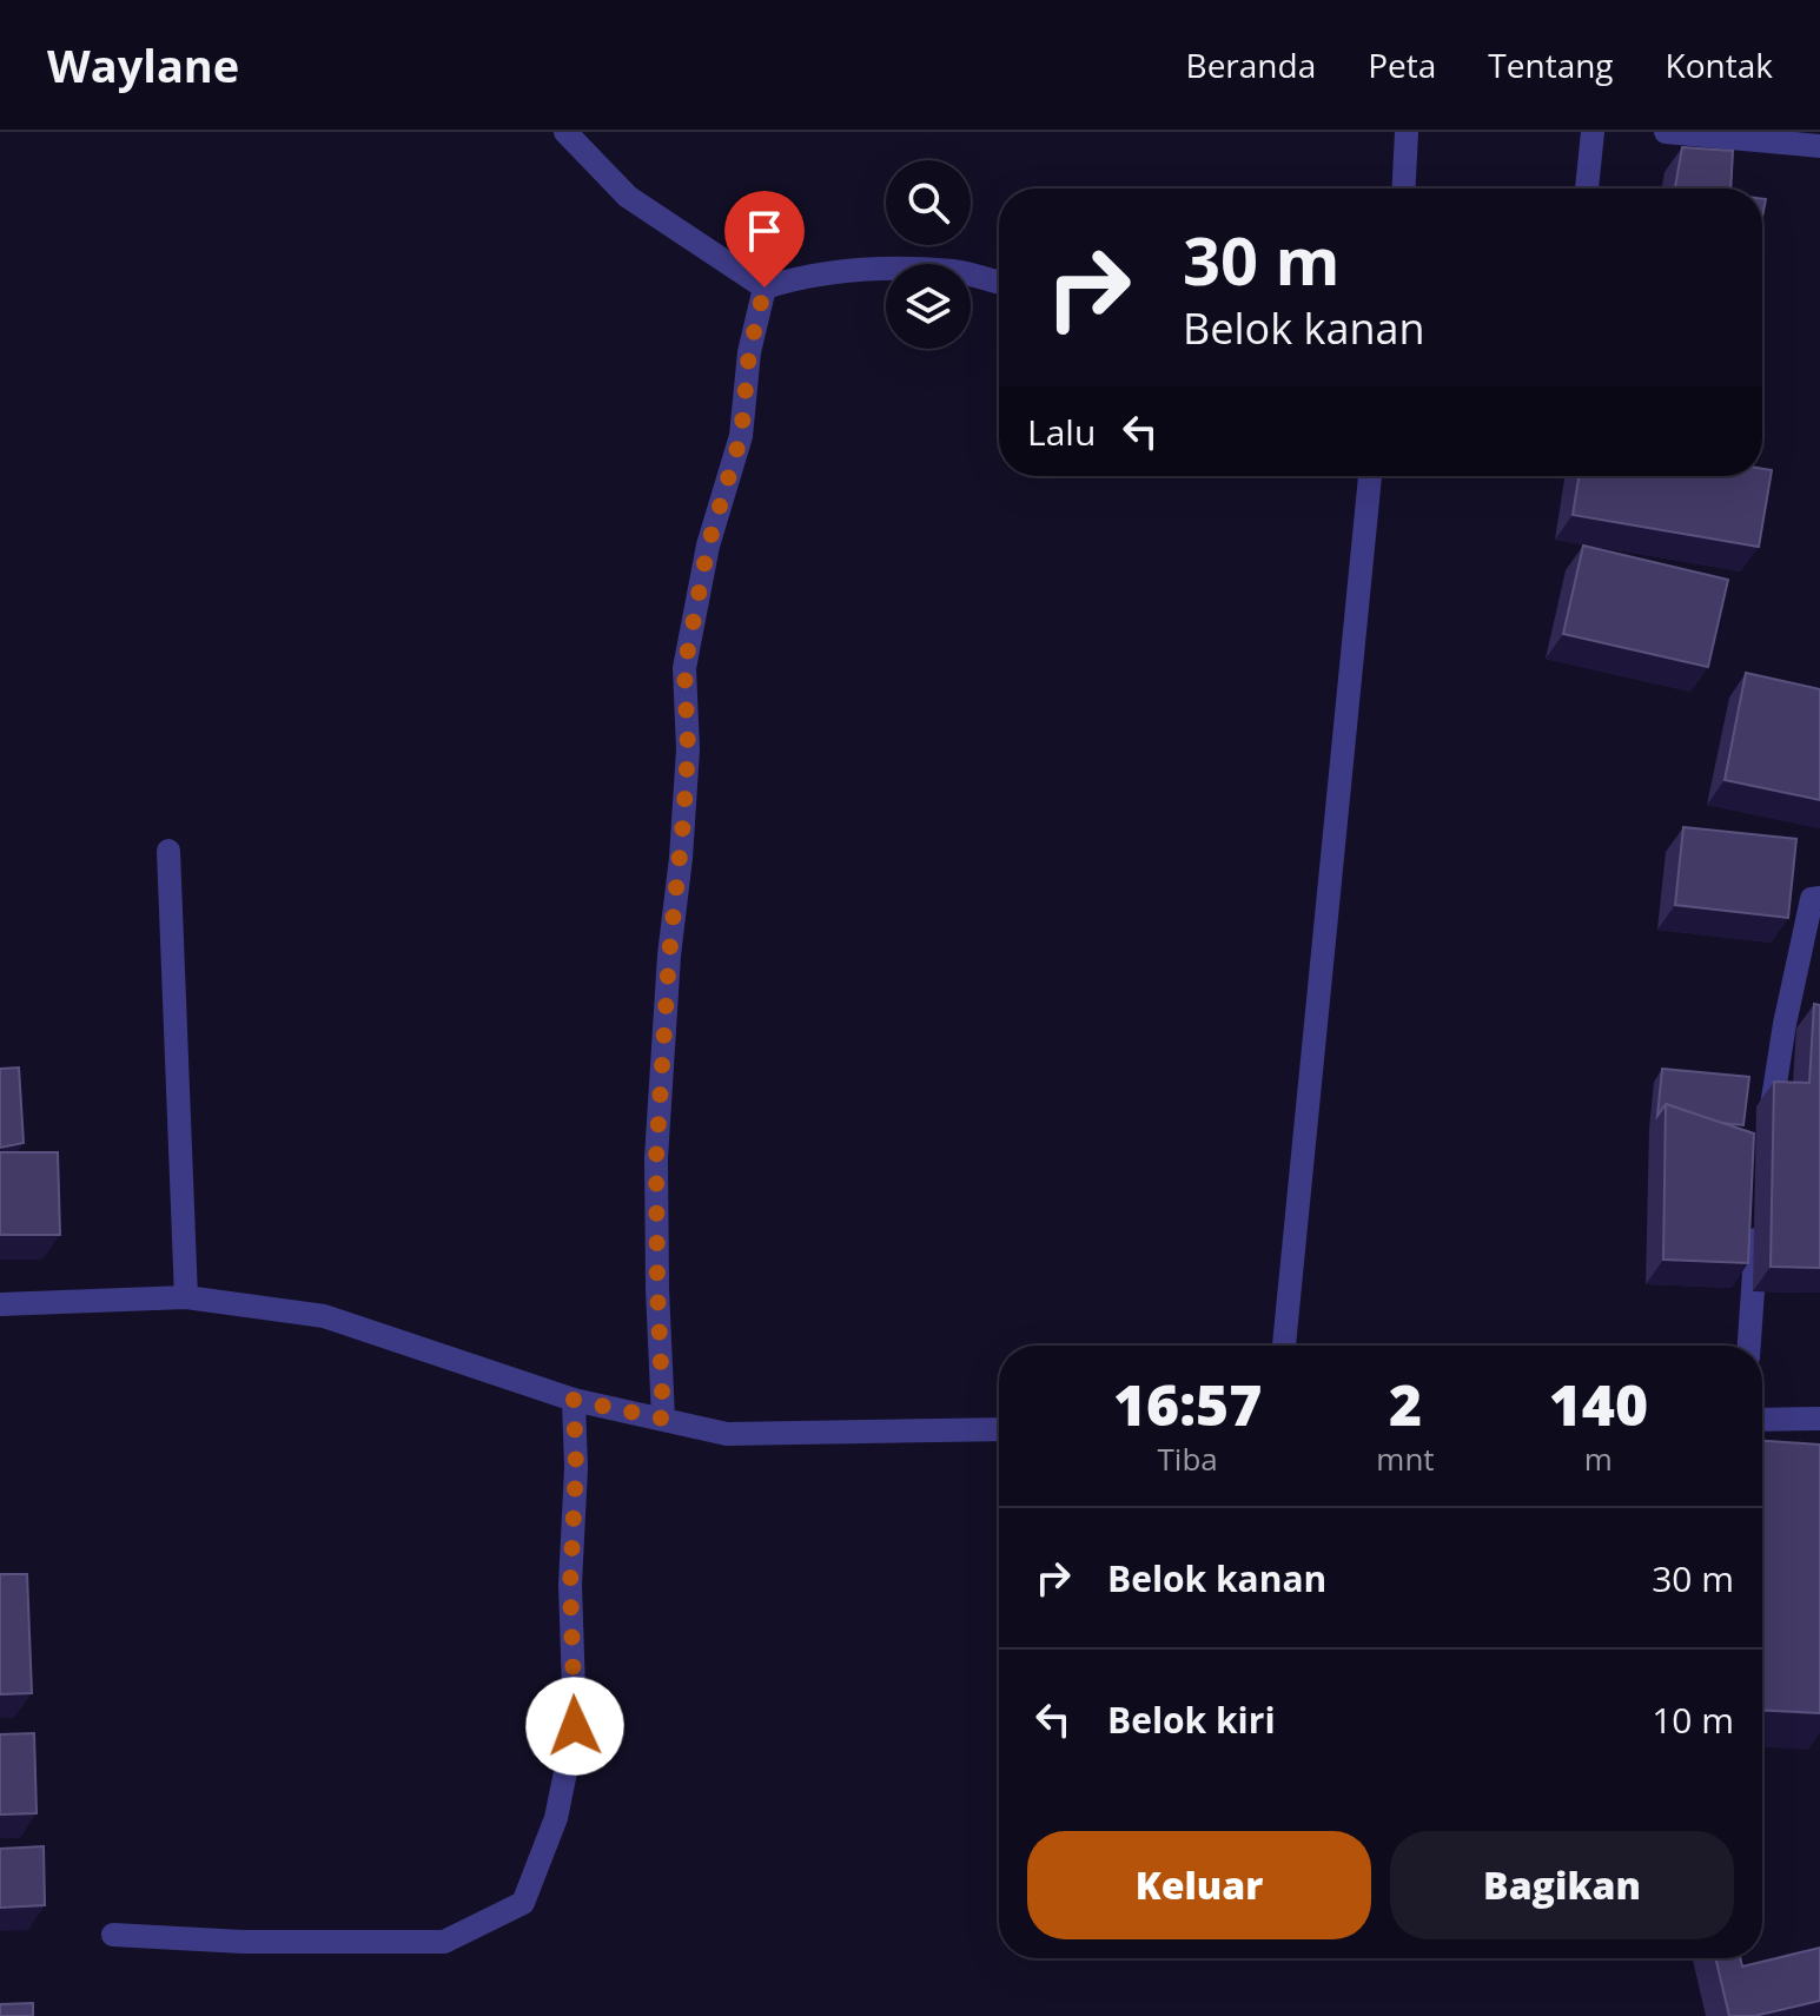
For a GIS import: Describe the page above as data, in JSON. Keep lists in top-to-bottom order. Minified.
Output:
{"page":{"header":"Waylane","nav":["Beranda","Peta","Tentang","Kontak"],"turn":["30 m","Belok kanan"],"then":"Lalu","eta":["16:57","Tiba","2","mnt","140","m"],"list":[{"name":"Belok kanan","value":"30 m"},{"name":"Belok kiri","value":"10 m"}],"buttons":["Keluar","Bagikan"]}}
